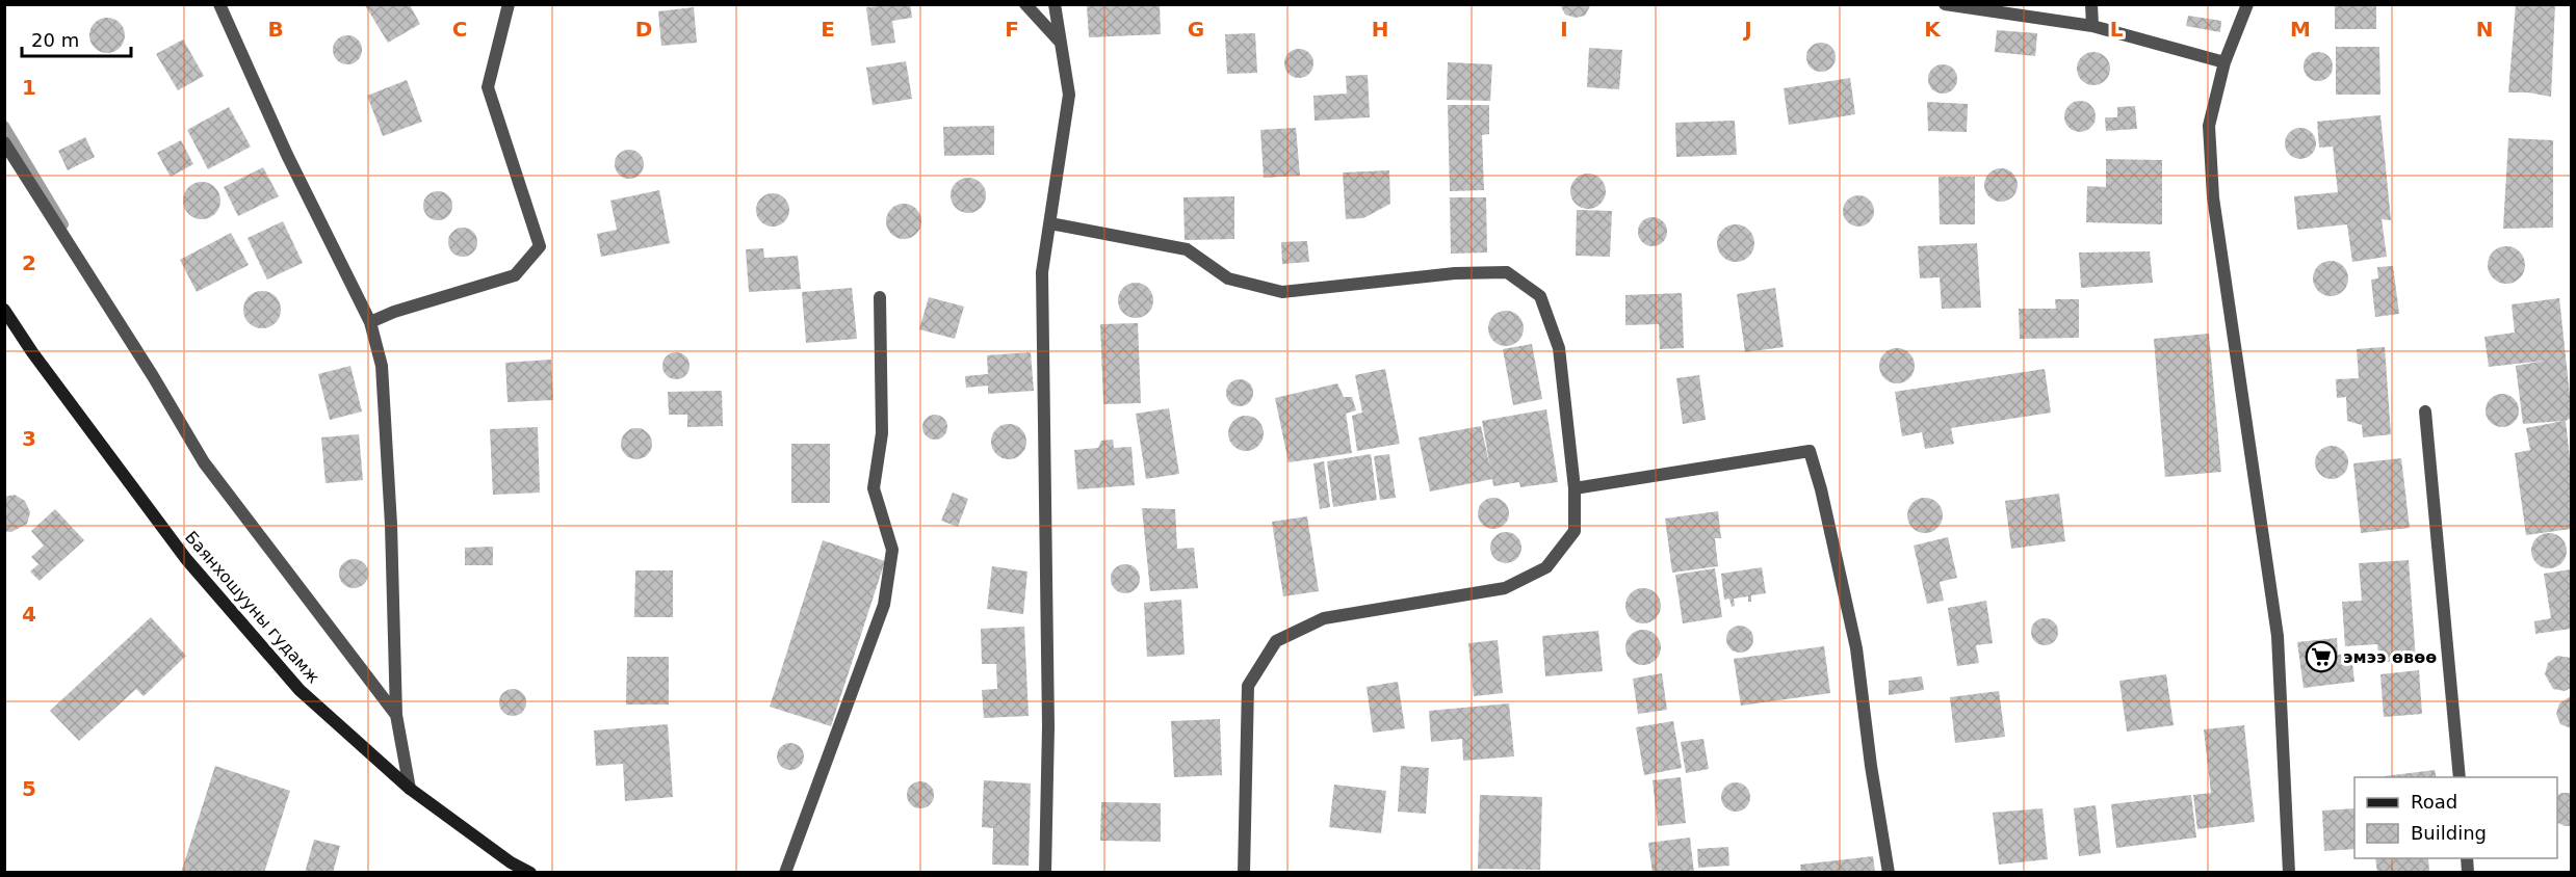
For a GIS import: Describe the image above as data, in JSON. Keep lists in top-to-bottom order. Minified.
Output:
{"streets":{"main road":["Баянхошууны гудамж"]},"places":{"supermarket":["эмээ өвөө"]},"legend":["Road","Building"],"scale_bar":"20 m","grid":{"columns":["B","C","D","E","F","G","H","I","J","K","L","M","N"],"rows":["1","2","3","4","5"]}}
